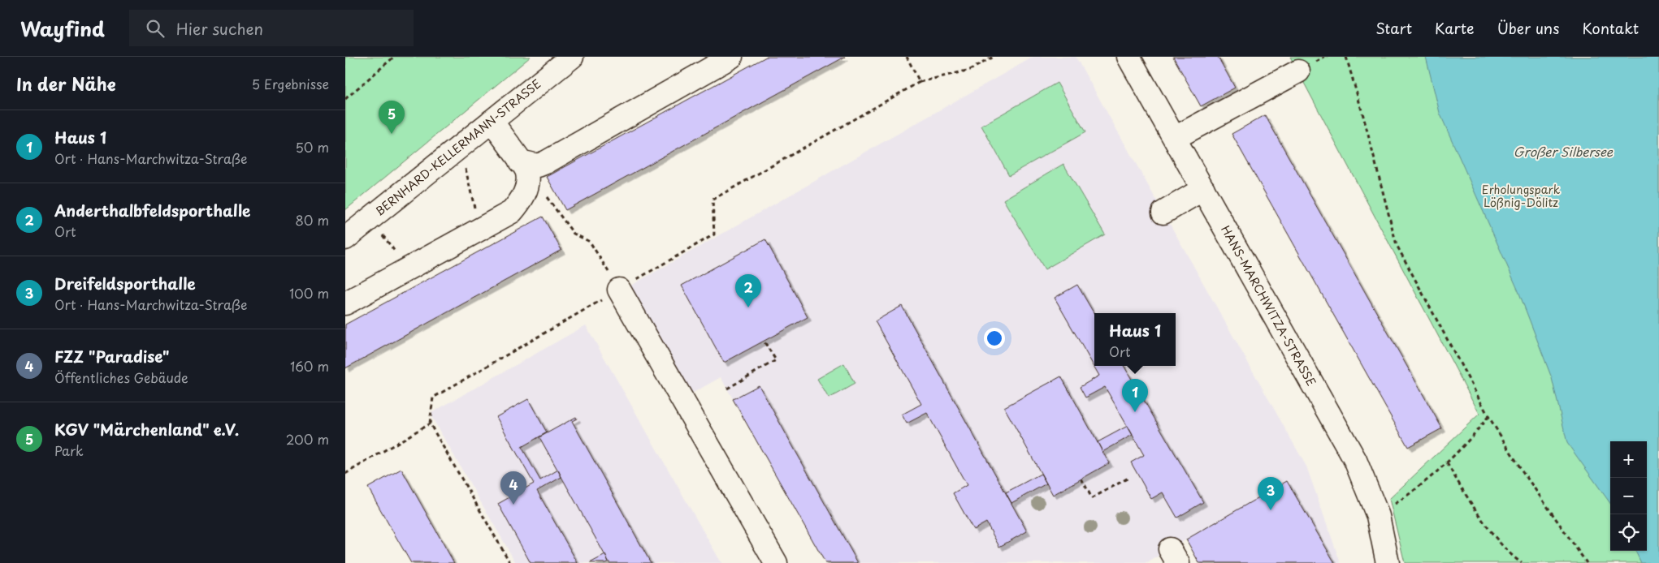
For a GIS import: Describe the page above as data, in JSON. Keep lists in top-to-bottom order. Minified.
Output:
{"streets":{"street":["BERNHARD-KELLERMANN-STRASSE","HANS-MARCHWITZA-STRASSE"]},"water":["Großer Silbersee"],"parks":["Erholungspark Lößnig-Dölitz"],"page":{"header":"Wayfind","search":"Hier suchen","nav":["Start","Karte","Über uns","Kontakt"],"heading":["In der Nähe","5 Ergebnisse"],"pins":["5","2","1","4","3"],"list":[{"mark":"1","name":"Haus 1","note":"Ort · Hans-Marchwitza-Straße","value":"50 m"},{"mark":"2","name":"Anderthalbfeldsporthalle","note":"Ort","value":"80 m"},{"mark":"3","name":"Dreifeldsporthalle","note":"Ort · Hans-Marchwitza-Straße","value":"100 m"},{"mark":"4","name":"FZZ \"Paradise\"","note":"Öffentliches Gebäude","value":"160 m"},{"mark":"5","name":"KGV \"Märchenland\" e.V.","note":"Park","value":"200 m"}],"popup":["Haus 1","Ort"],"map_buttons":["+","−"]}}
